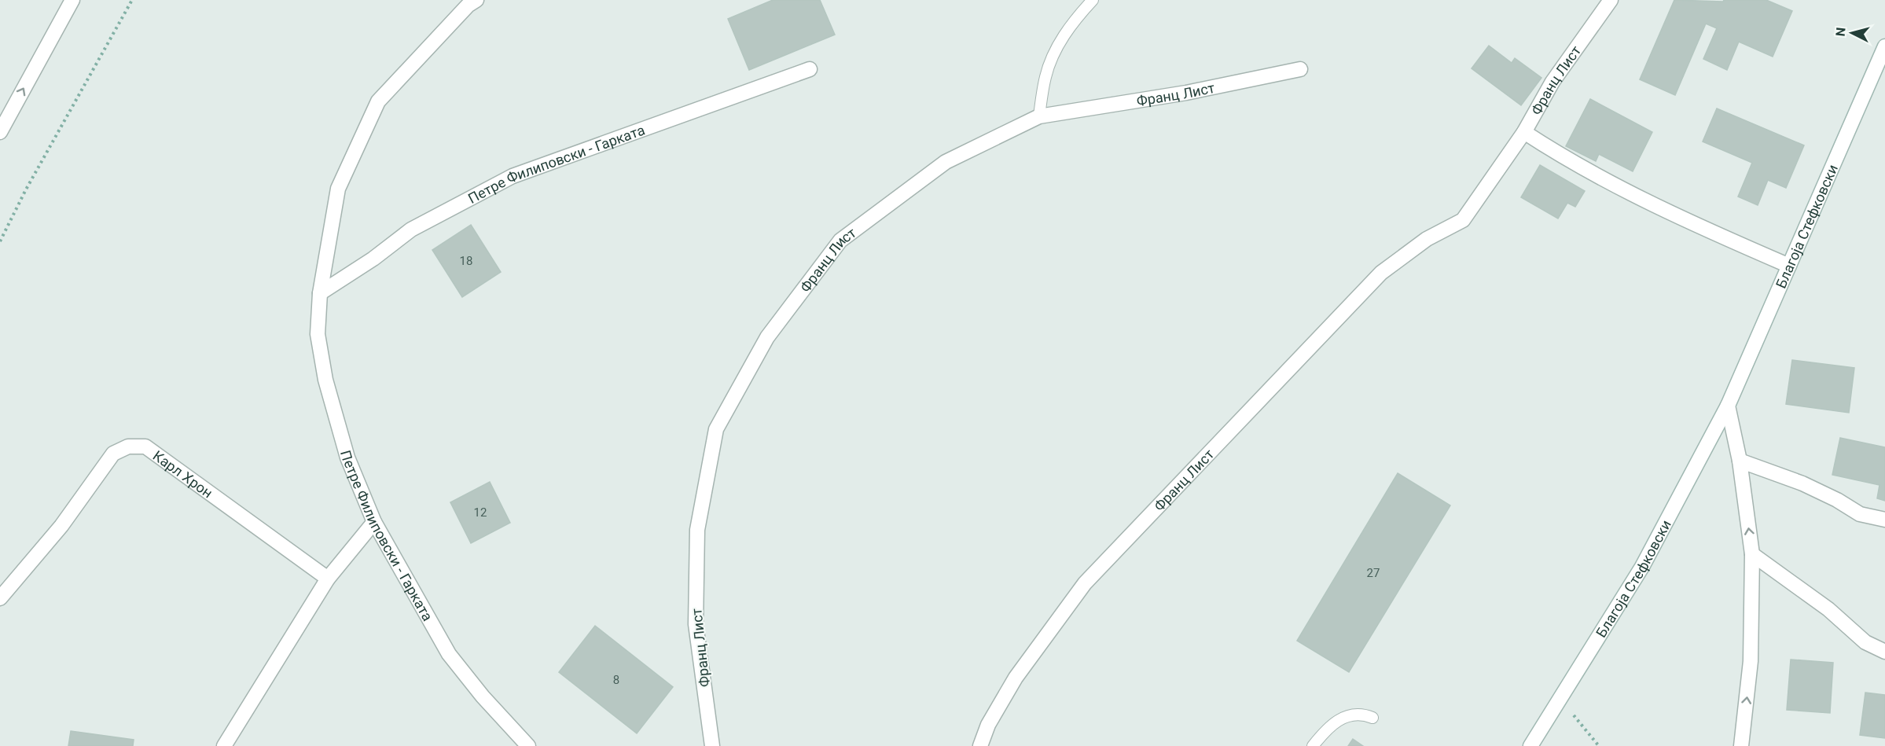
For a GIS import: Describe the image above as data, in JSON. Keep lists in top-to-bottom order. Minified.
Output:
{"streets":{"street":["Франц Лист","Петре Филиповски - Гарката","Благоја Стефковски","Карл Хрон"]},"house_numbers":["18","12","27","8"],"north":"left"}
